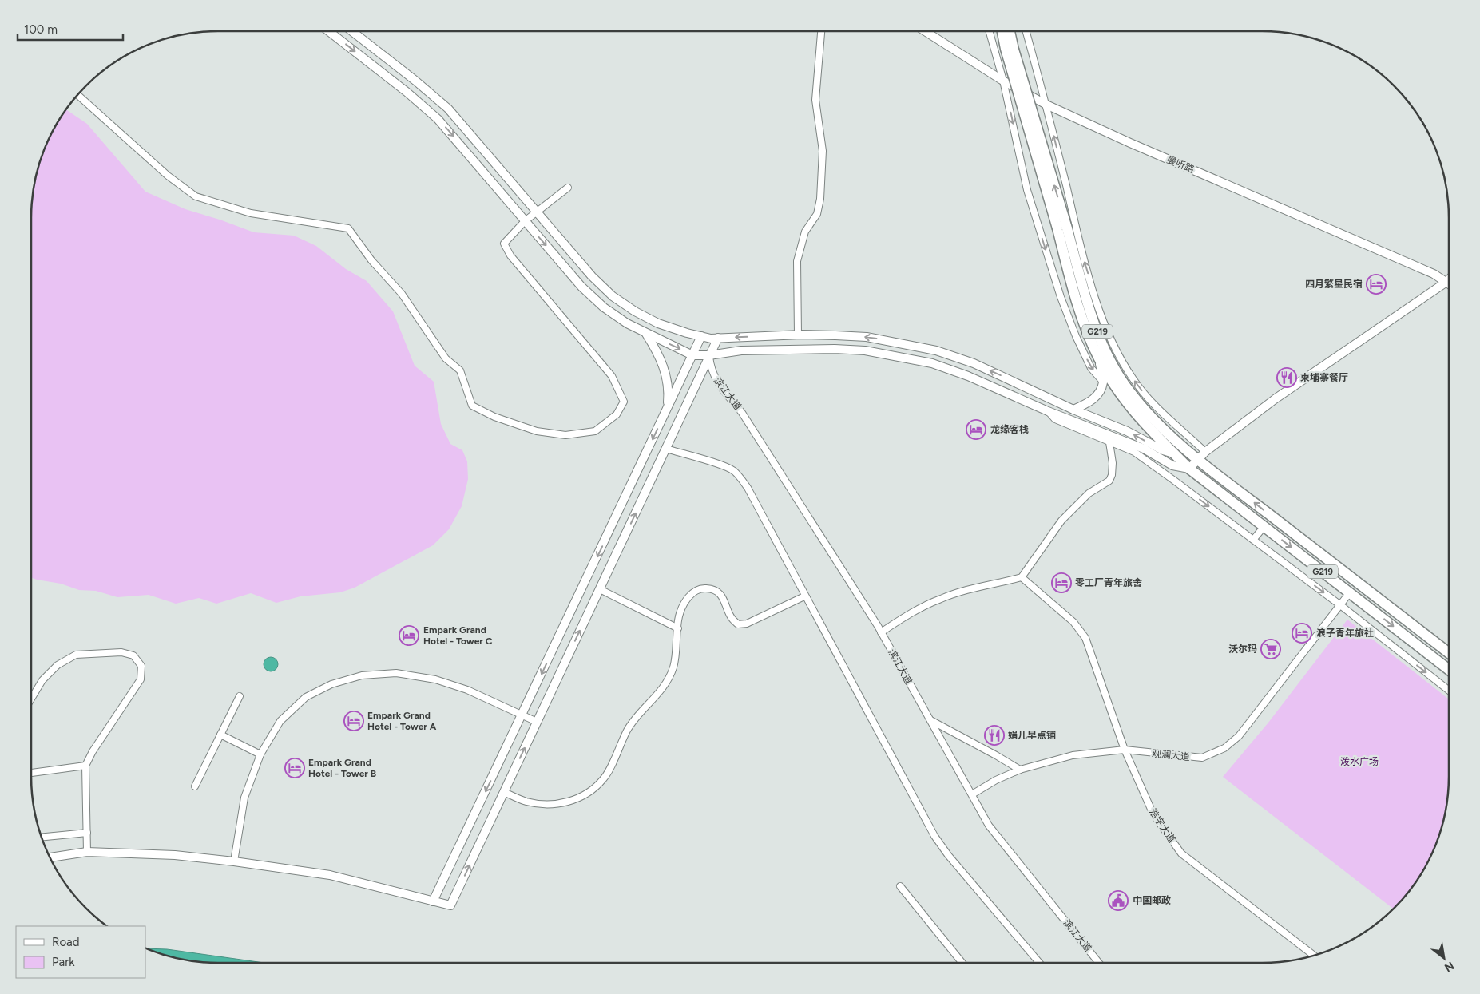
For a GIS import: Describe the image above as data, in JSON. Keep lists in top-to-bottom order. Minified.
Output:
{"streets":{"highway":["G219"],"street":["曼听路","滨江大道","观澜大道","浩宇大道"]},"crossings":[["G219","观澜大道"],["滨江大道","观澜大道"],["观澜大道","浩宇大道"]],"parks":["泼水广场"],"places":{"hotel":["四月繁星民宿","龙缘客栈","零工厂青年旅舍","浪子青年旅社","Empark Grand Hotel - Tower C","Empark Grand Hotel - Tower A","Empark Grand Hotel - Tower B"],"restaurant":["柬埔寨餐厅","娟儿早点铺"],"supermarket":["沃尔玛"],"public building":["中国邮政"]},"legend":["Road","Park"],"scale_bar":"100 m","north":"bottom right"}
